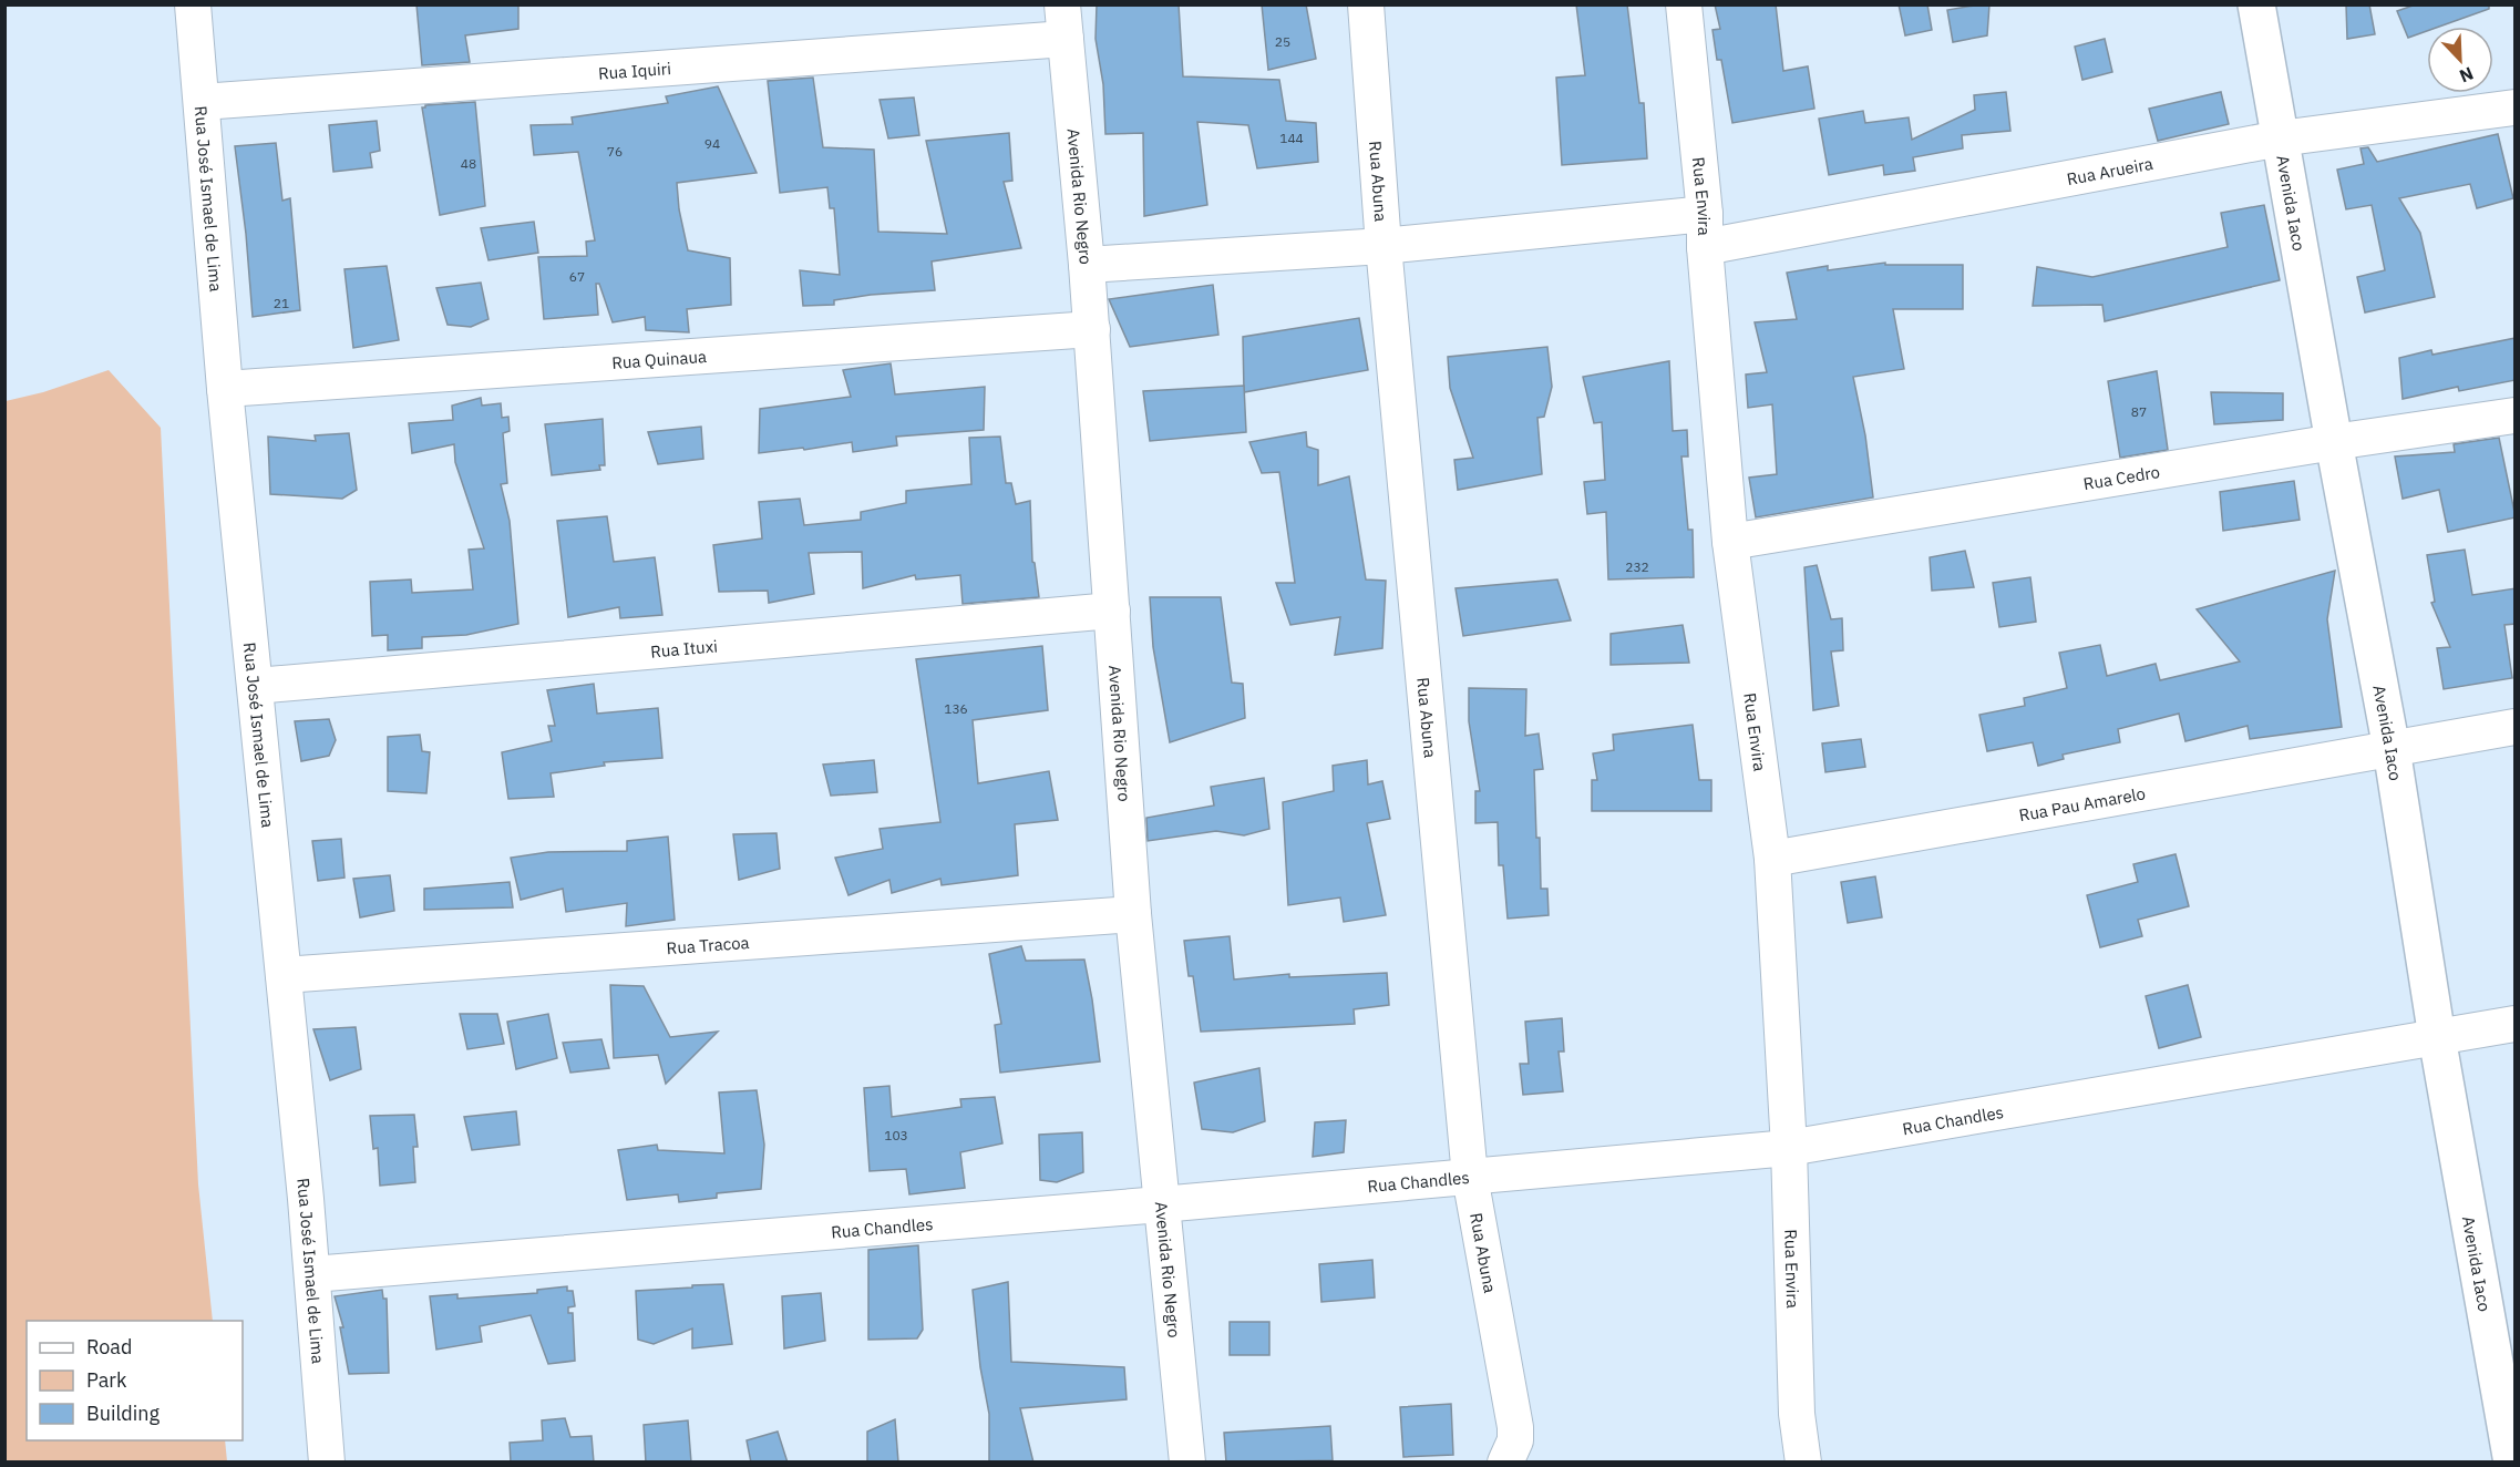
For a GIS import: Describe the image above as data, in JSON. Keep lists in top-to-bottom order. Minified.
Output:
{"streets":{"street":["Rua Iquiri","Rua Arueira","Rua Abuna","Rua José Ismael de Lima","Avenida Rio Negro","Rua Envira","Avenida Iaco","Rua Quinaua","Rua Cedro","Rua Ituxi","Rua Pau Amarelo","Rua Tracoa","Rua Chandles"]},"crossings":[["Rua Iquiri","Rua José Ismael de Lima"],["Rua Iquiri","Avenida Rio Negro"],["Rua Arueira","Rua Abuna"],["Rua Arueira","Avenida Rio Negro"],["Rua Arueira","Rua Envira"],["Rua Arueira","Avenida Iaco"],["Rua Abuna","Rua Chandles"],["Rua José Ismael de Lima","Rua Quinaua"],["Rua José Ismael de Lima","Rua Ituxi"],["Rua José Ismael de Lima","Rua Tracoa"],["Rua José Ismael de Lima","Rua Chandles"],["Avenida Rio Negro","Rua Quinaua"],["Avenida Rio Negro","Rua Ituxi"],["Avenida Rio Negro","Rua Tracoa"],["Avenida Rio Negro","Rua Chandles"],["Rua Envira","Rua Cedro"],["Rua Envira","Rua Pau Amarelo"],["Rua Envira","Rua Chandles"],["Avenida Iaco","Rua Cedro"],["Avenida Iaco","Rua Pau Amarelo"],["Avenida Iaco","Rua Chandles"]],"house_numbers":["25","144","94","76","48","67","21","87","232","136","103"],"legend":["Road","Park","Building"],"north":"bottom right"}
